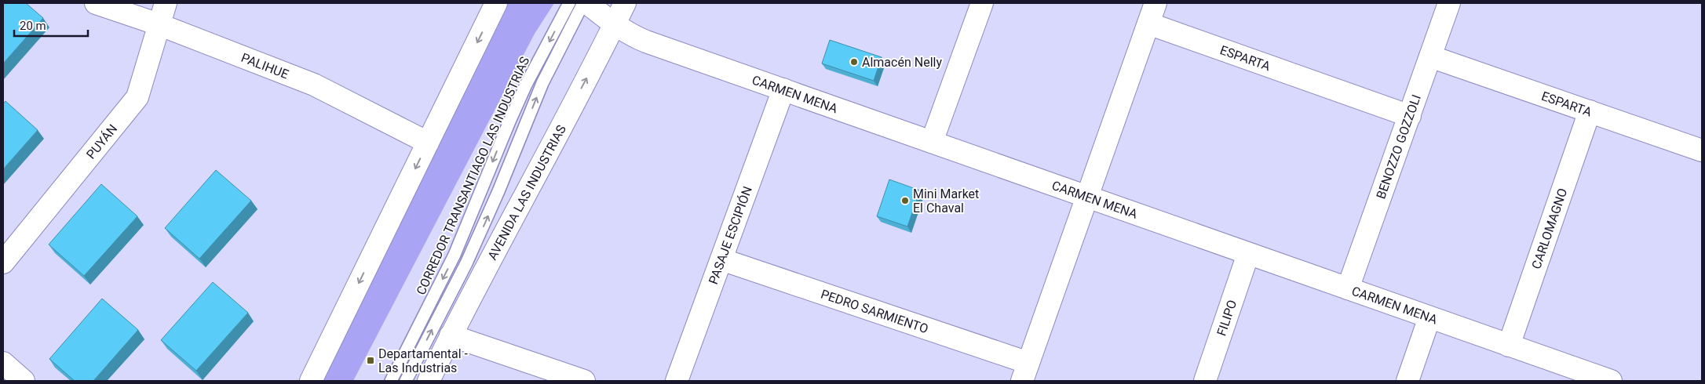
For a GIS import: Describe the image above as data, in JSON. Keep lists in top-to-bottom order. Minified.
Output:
{"streets":{"street":["ESPARTA","PALIHUE","CARMEN MENA","PUYÁN","BENOZZO GOZZOLI","AVENIDA LAS INDUSTRIAS","CARLOMAGNO","PASAJE ESCIPIÓN","PEDRO SARMIENTO","FILIPO"],"lane":["CORREDOR TRANSANTIAGO LAS INDUSTRIAS"]},"crossings":[["ESPARTA","BENOZZO GOZZOLI"],["ESPARTA","CARLOMAGNO"],["PALIHUE","PUYÁN"],["CARMEN MENA","BENOZZO GOZZOLI"],["CARMEN MENA","AVENIDA LAS INDUSTRIAS"],["CARMEN MENA","CARLOMAGNO"],["CARMEN MENA","PASAJE ESCIPIÓN"],["CARMEN MENA","FILIPO"],["PASAJE ESCIPIÓN","PEDRO SARMIENTO"]],"places":{"other":["Almacén Nelly","Mini Market El Chaval"],"transit":["Departamental - Las Industrias"]},"scale_bar":"20 m"}
